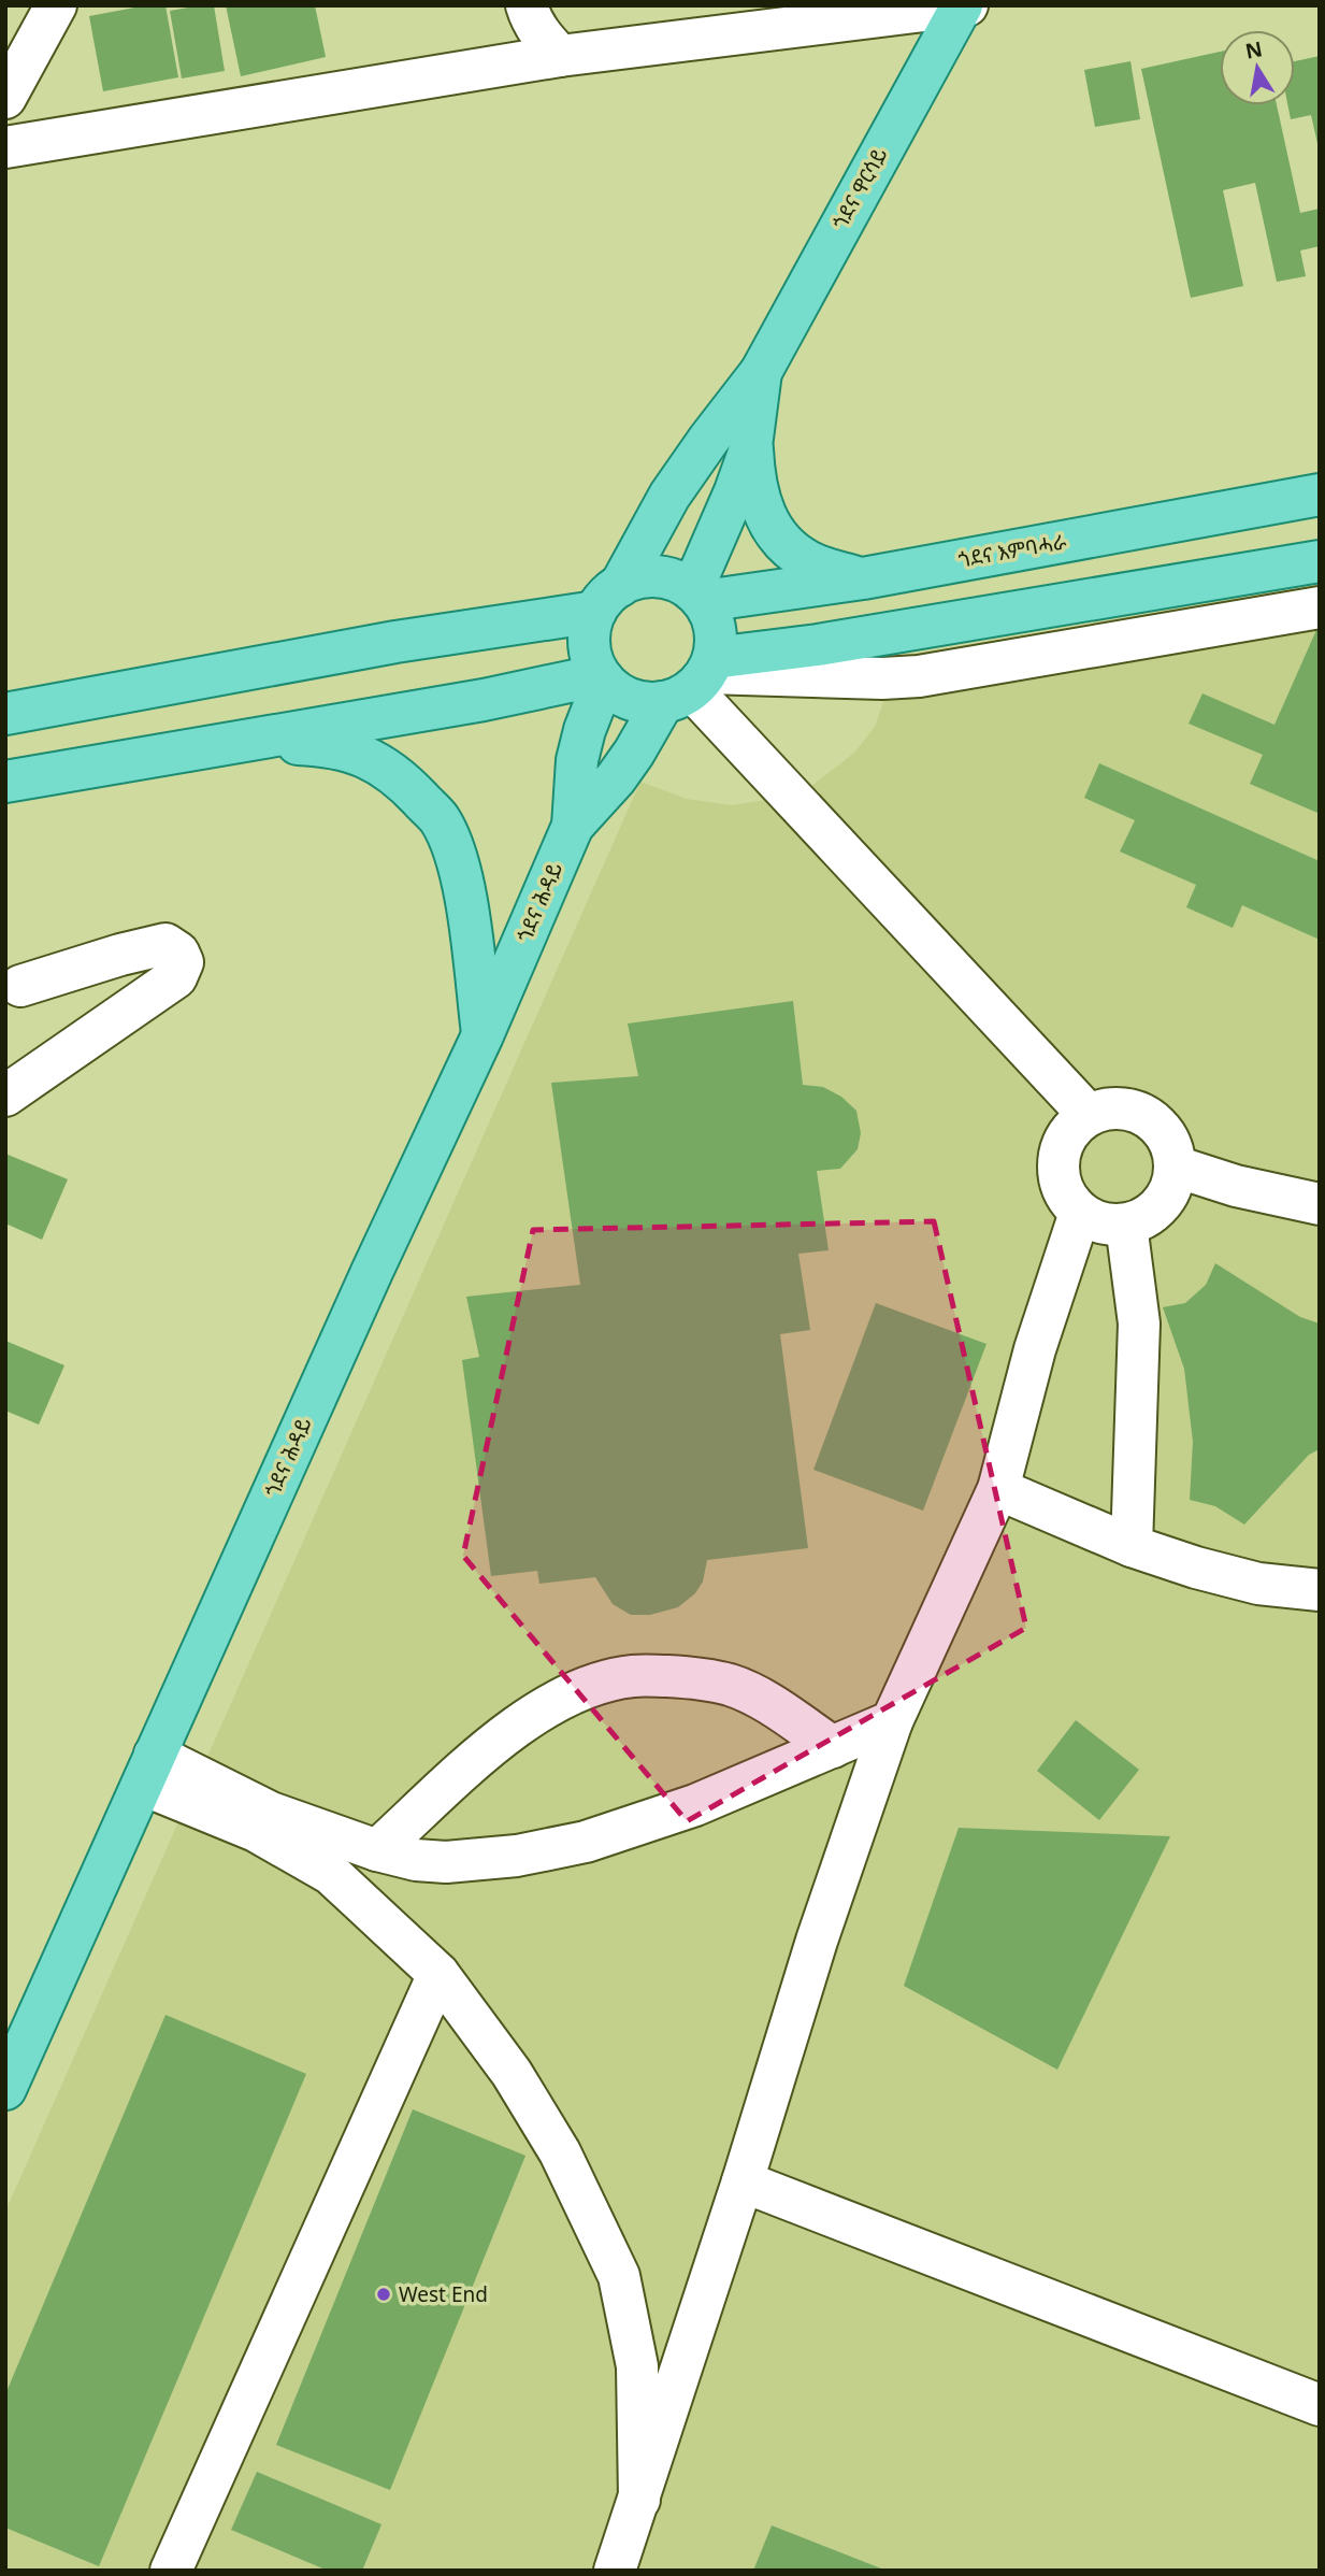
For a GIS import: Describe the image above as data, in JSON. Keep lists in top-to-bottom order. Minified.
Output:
{"streets":{"main road":["ጎደና ዋርሳይ","ጎደና እምባሓራ","ጎደና ሕዳይ"]},"places":["West End"],"north":"top"}
